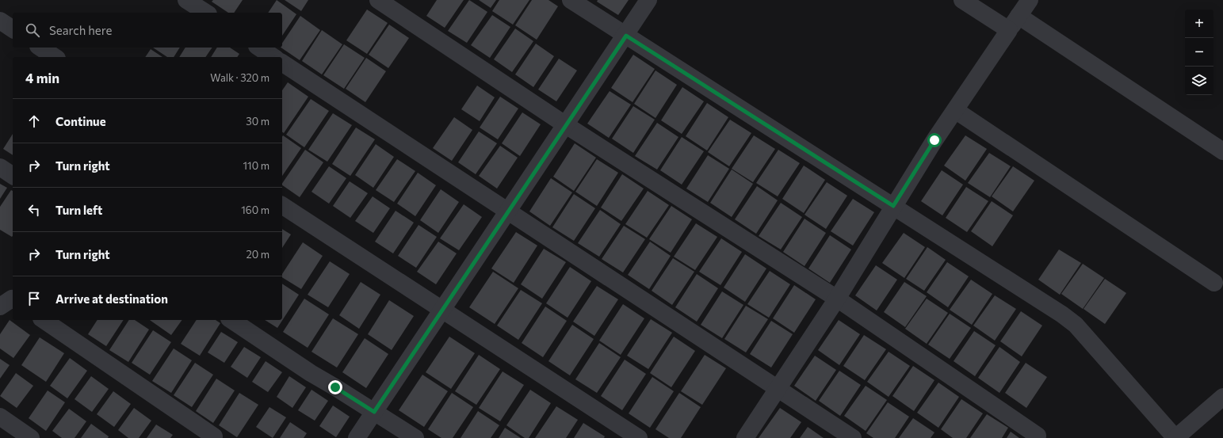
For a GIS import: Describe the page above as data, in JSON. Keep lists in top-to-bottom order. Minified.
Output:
{"page":{"map_buttons":["+","−"],"search":"Search here","heading":["4 min","Walk · 320 m"],"list":[["Continue","30 m"],["Turn right","110 m"],["Turn left","160 m"],["Turn right","20 m"],"Arrive at destination"]}}
